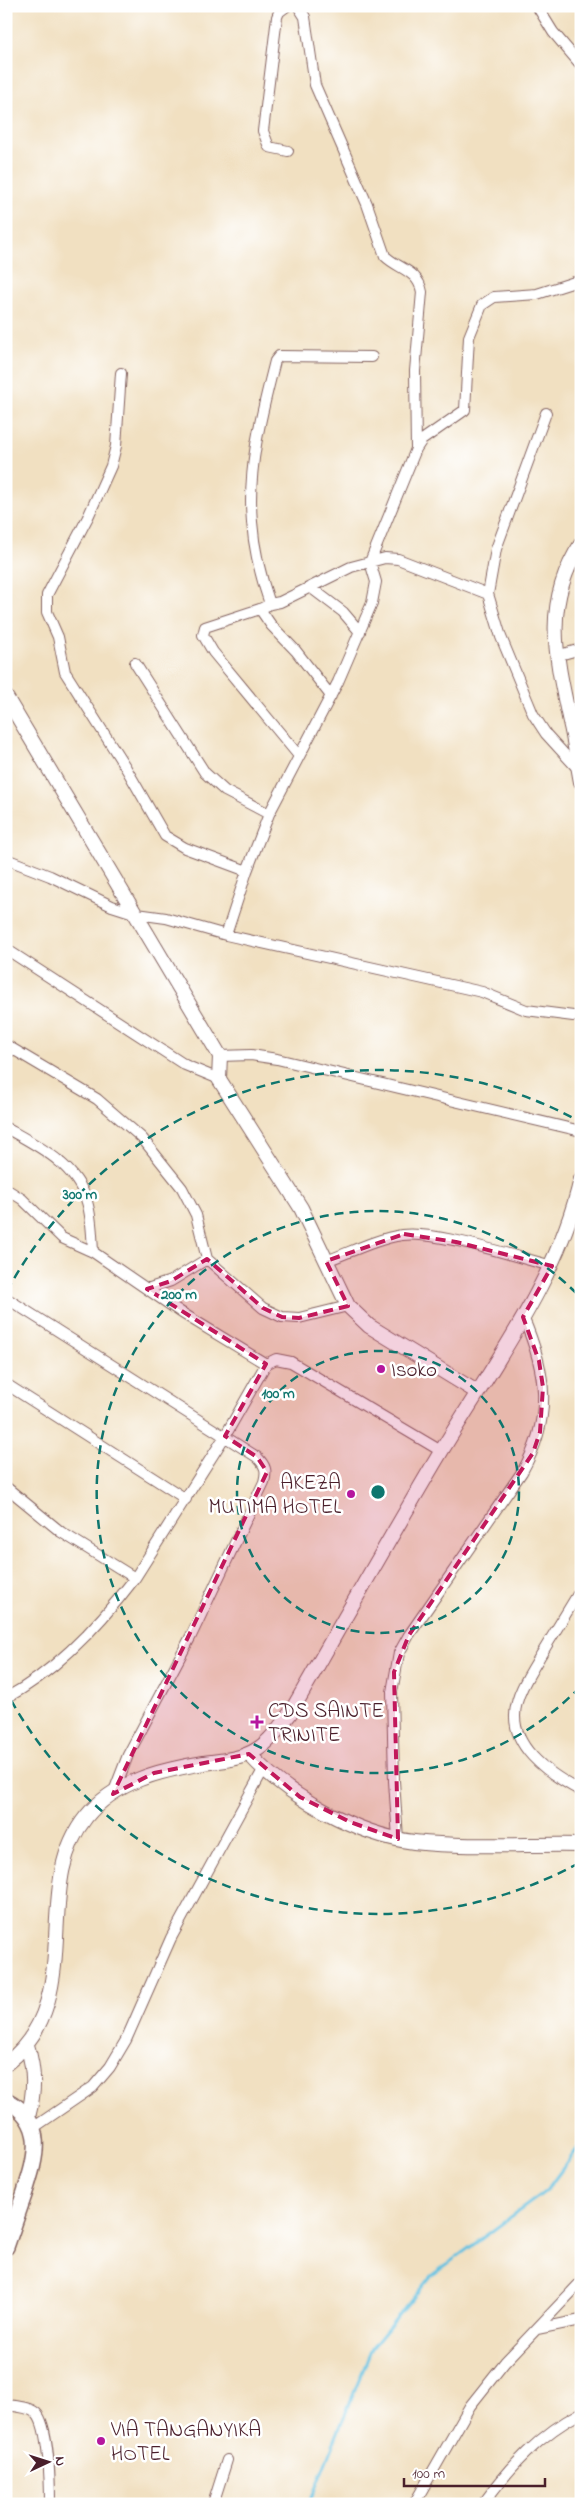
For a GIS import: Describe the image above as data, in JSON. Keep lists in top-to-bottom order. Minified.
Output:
{"places":{"other":["Isoko","AKEZA MUTIMA HOTEL","VIA TANGANYIKA HOTEL"],"health":["CDS SAINTE TRINITE"]},"scale_bar":"100 m","north":"right","rings":["300 m","200 m","100 m"]}
